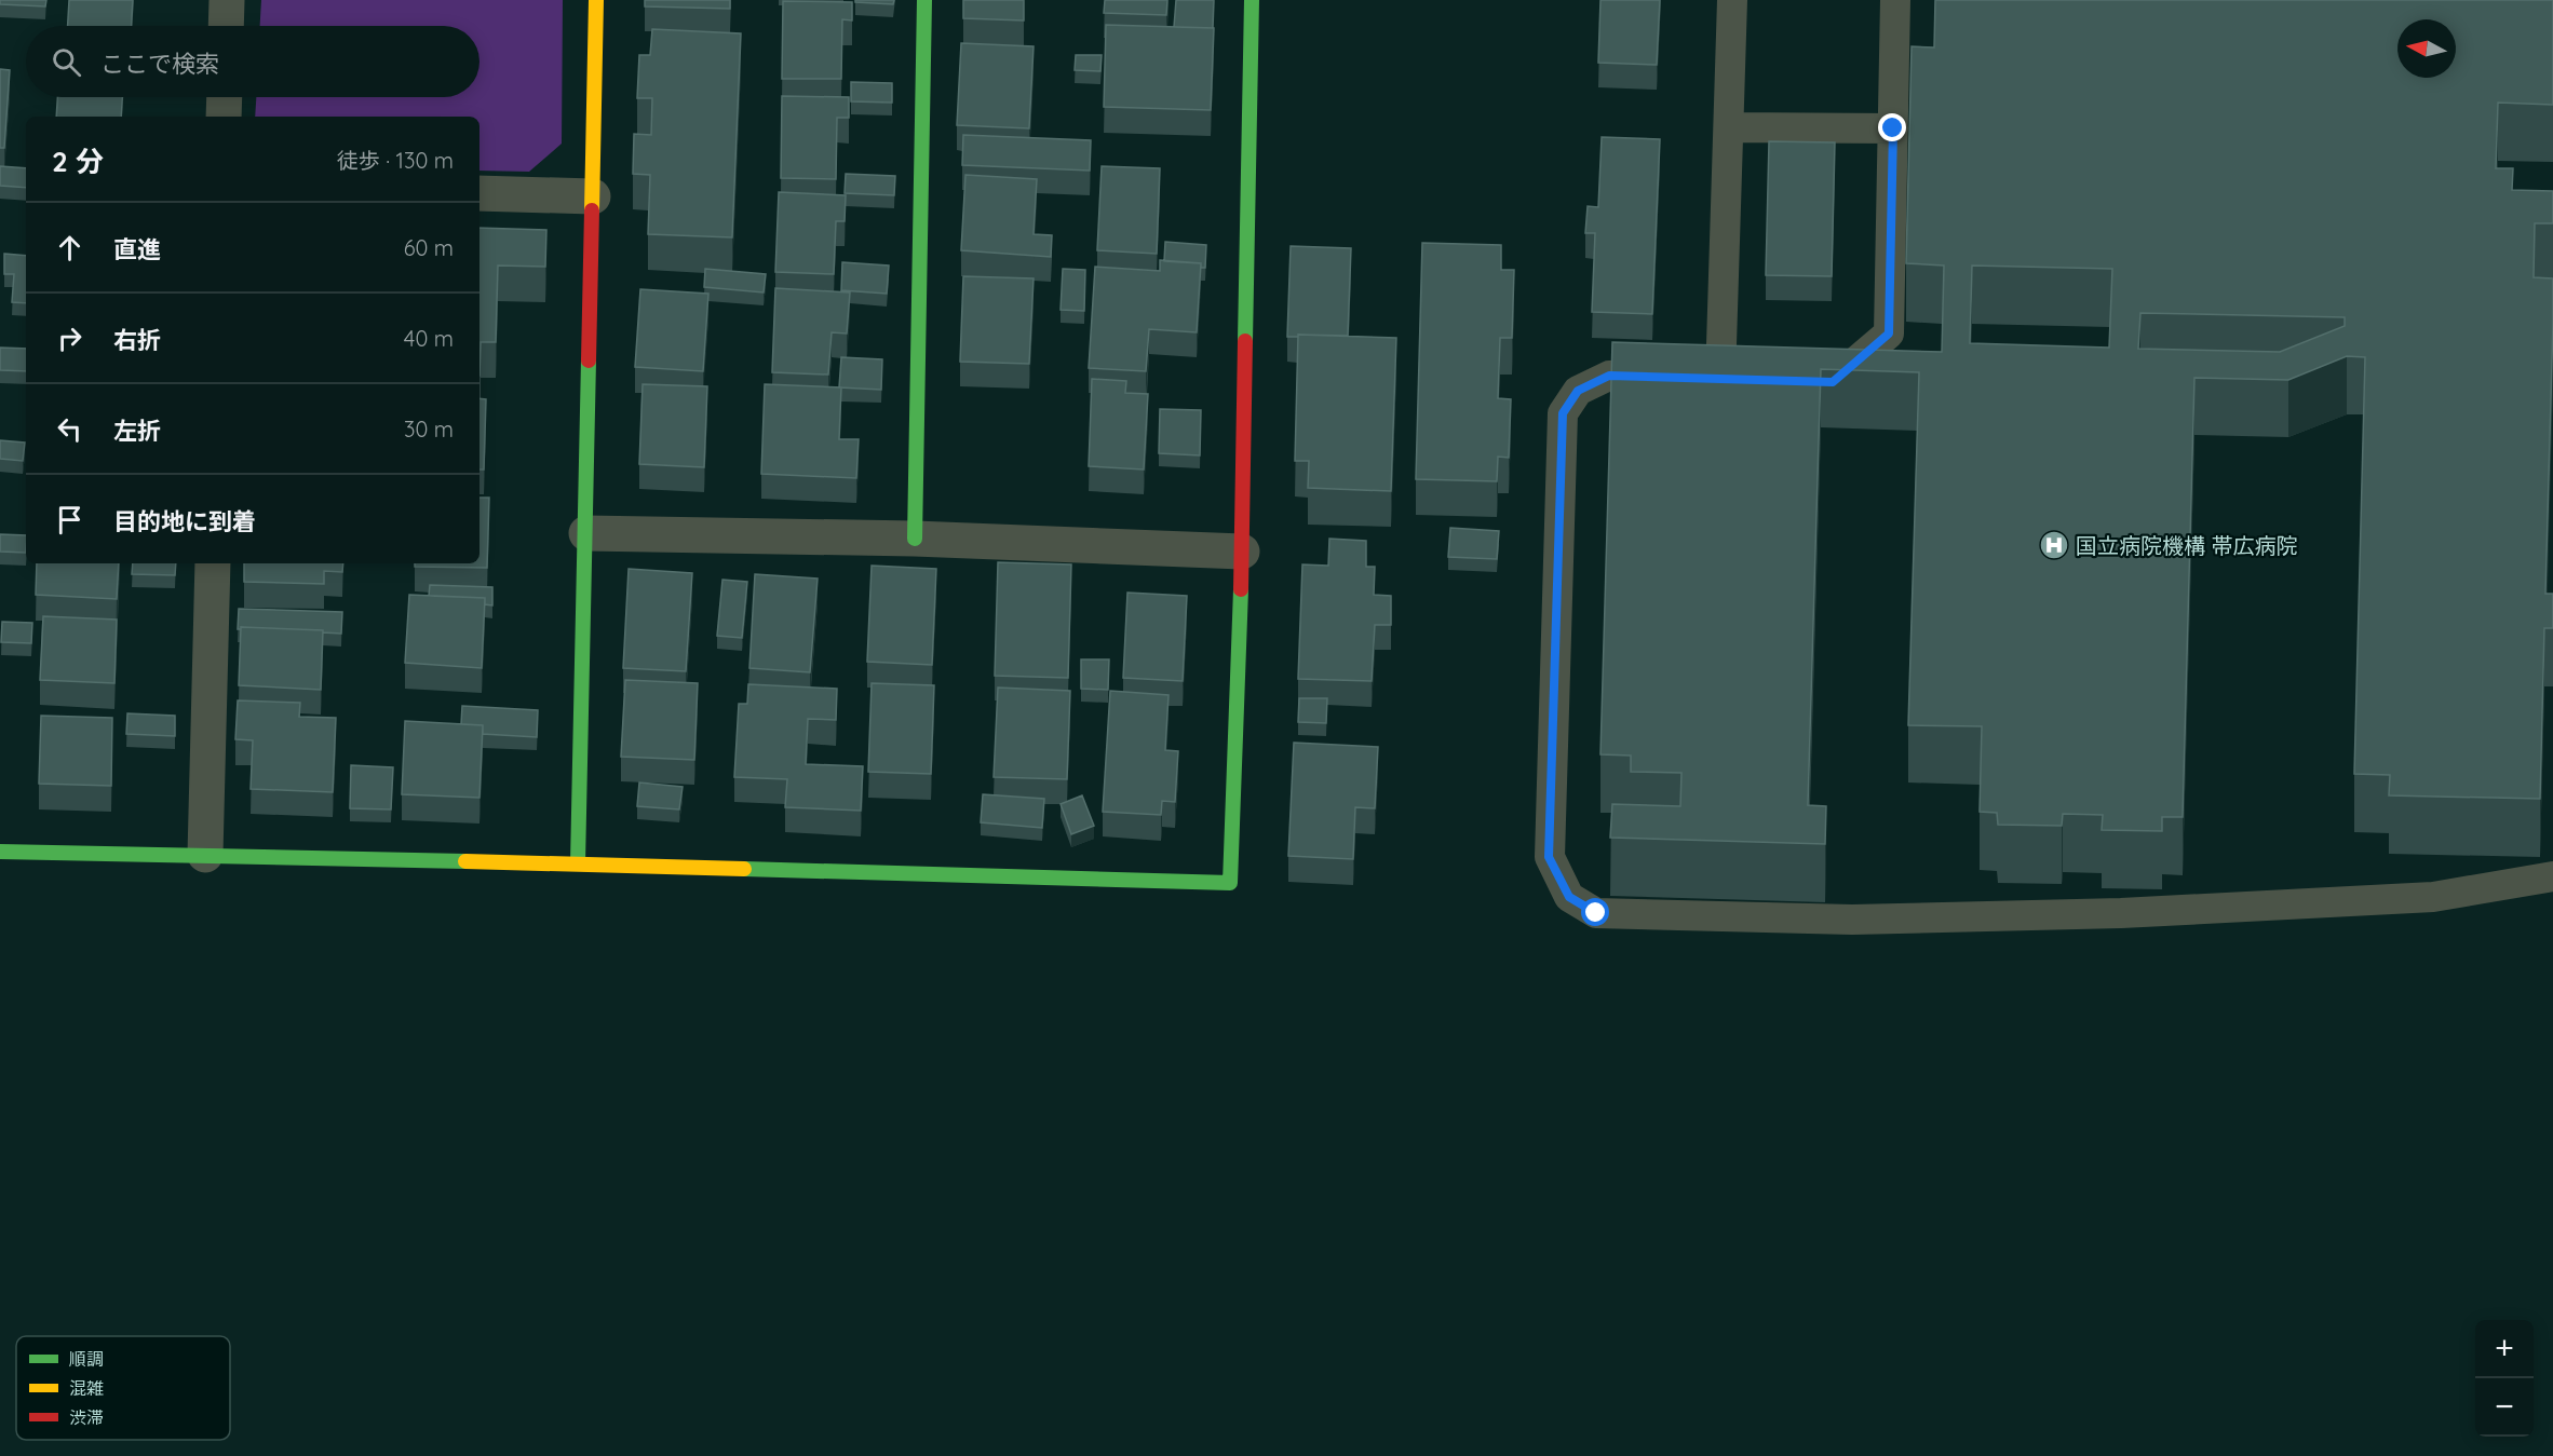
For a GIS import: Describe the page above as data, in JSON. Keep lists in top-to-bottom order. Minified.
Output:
{"places":{"hospital":["国立病院機構 帯広病院"]},"legend":["順調","混雑","渋滞"],"north":"left","page":{"search":"ここで検索","heading":["2 分","徒歩 · 130 m"],"list":[["直進","60 m"],["右折","40 m"],["左折","30 m"],"目的地に到着"],"map_buttons":["+","−"]}}
